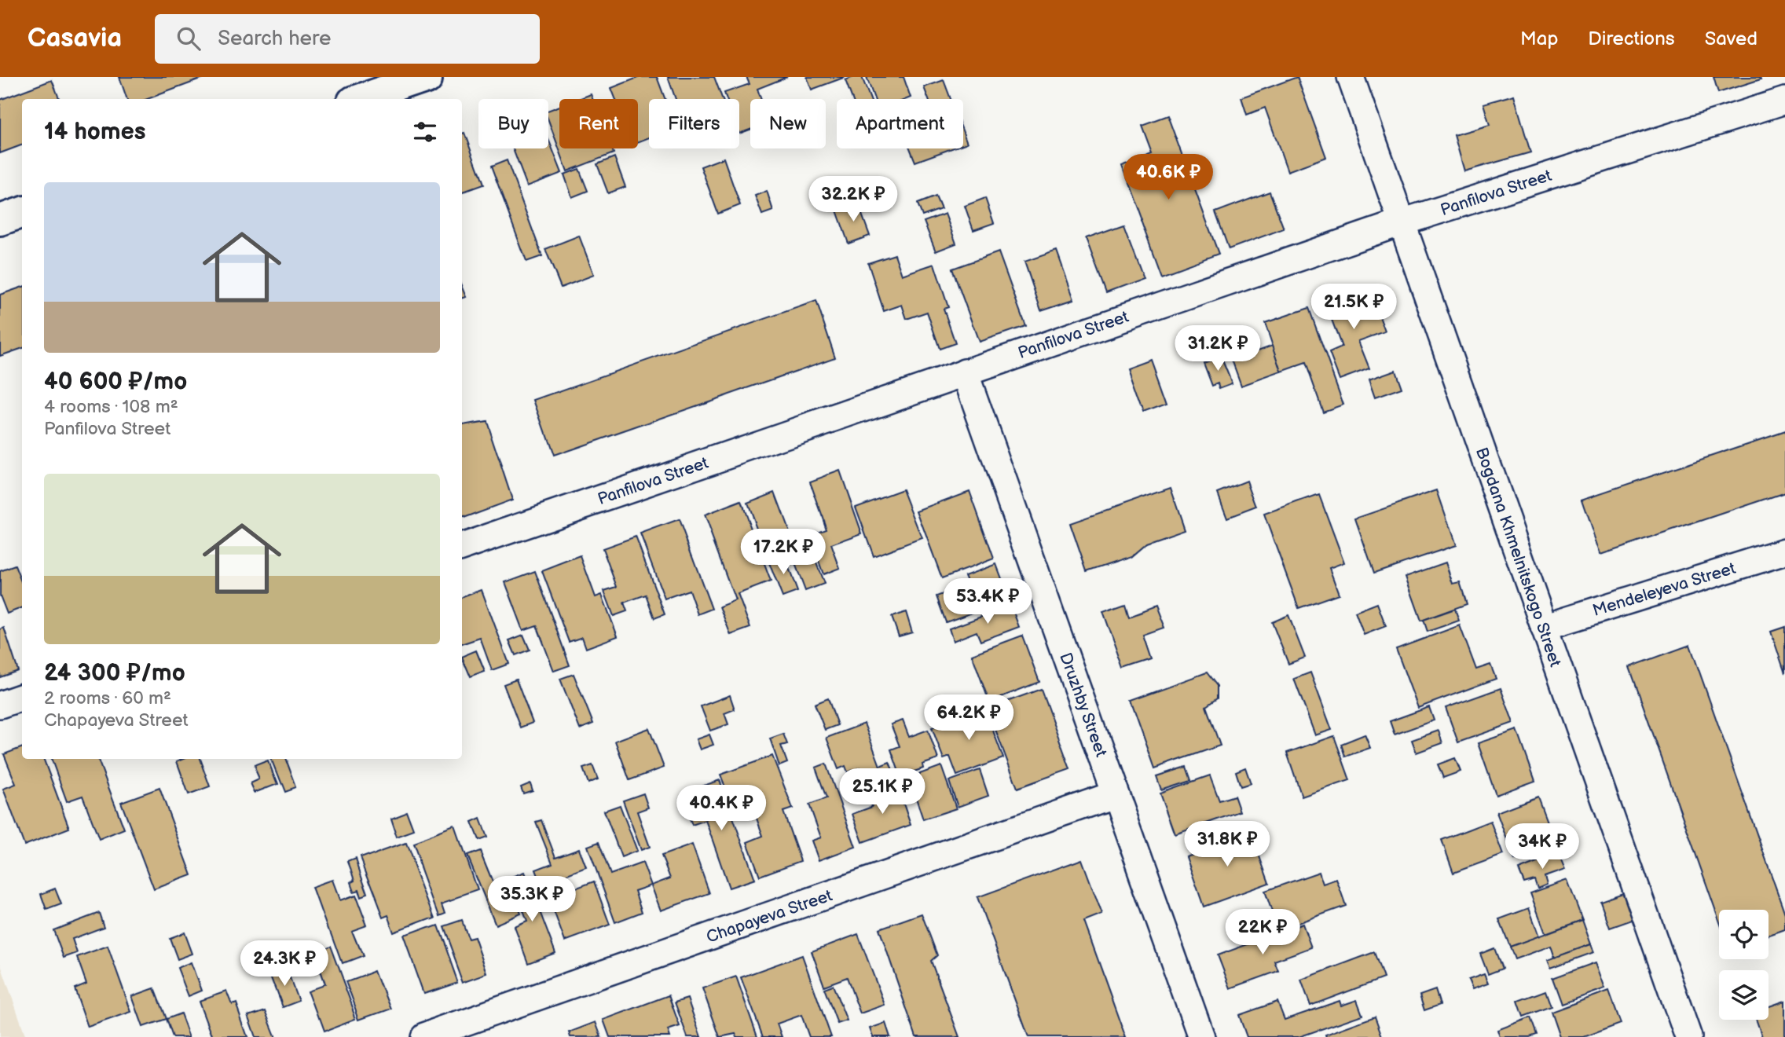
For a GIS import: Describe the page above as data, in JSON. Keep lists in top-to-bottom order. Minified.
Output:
{"streets":{"street":["Panfilova Street","Bogdana Khmelnitskogo Street","Mendeleyeva Street","Druzhby Street","Chapayeva Street"]},"crossings":[["Panfilova Street","Bogdana Khmelnitskogo Street"],["Panfilova Street","Druzhby Street"],["Bogdana Khmelnitskogo Street","Mendeleyeva Street"],["Druzhby Street","Chapayeva Street"]],"page":{"header":"Casavia","search":"Search here","nav":["Map","Directions","Saved"],"chip":["Buy","Rent","Filters","New","Apartment"],"heading":"14 homes","price":["40.6K ₽","32.2K ₽","21.5K ₽","31.2K ₽","17.2K ₽","53.4K ₽","64.2K ₽","25.1K ₽","40.4K ₽","31.8K ₽","34K ₽","35.3K ₽","22K ₽","24.3K ₽"],"list":[{"name":"40 600 ₽/mo","note":"4 rooms · 108 m² · Panfilova Street"},{"name":"24 300 ₽/mo","note":"2 rooms · 60 m² · Chapayeva Street"}]}}
